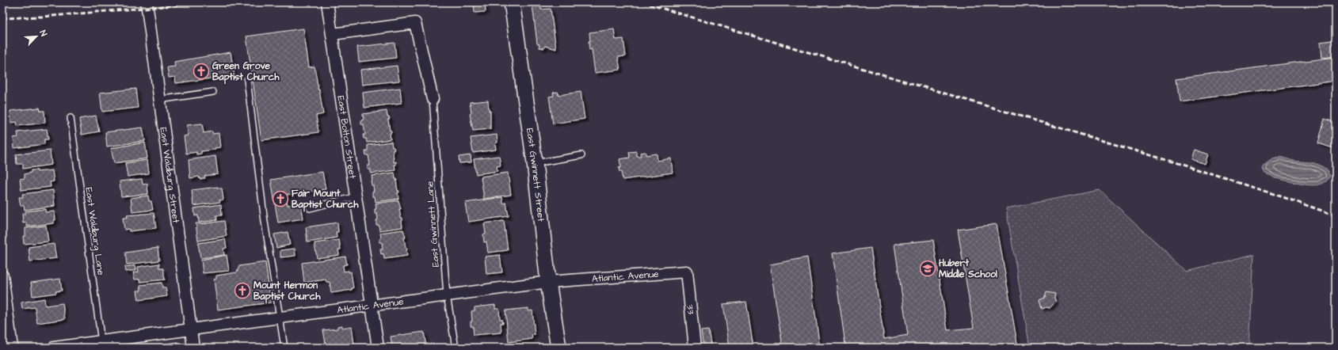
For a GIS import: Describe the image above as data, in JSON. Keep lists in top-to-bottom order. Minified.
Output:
{"streets":{"main road":["East Gwinnett Street"],"street":["East Bolton Street","East Waldburg Street","Atlantic Avenue","33"],"lane":["East Gwinnett Lane","East Waldburg Lane"]},"crossings":[["East Bolton Street","Atlantic Avenue"],["East Waldburg Street","Atlantic Avenue"],["East Gwinnett Street","Atlantic Avenue"],["East Gwinnett Lane","Atlantic Avenue"],["East Waldburg Lane","Atlantic Avenue"],["Atlantic Avenue","33"]],"places":{"church":["Green Grove Baptist Church","Fair Mount Baptist Church","Mount Hermon Baptist Church"],"school or university":["Hubert Middle School"]},"north":"top right"}
